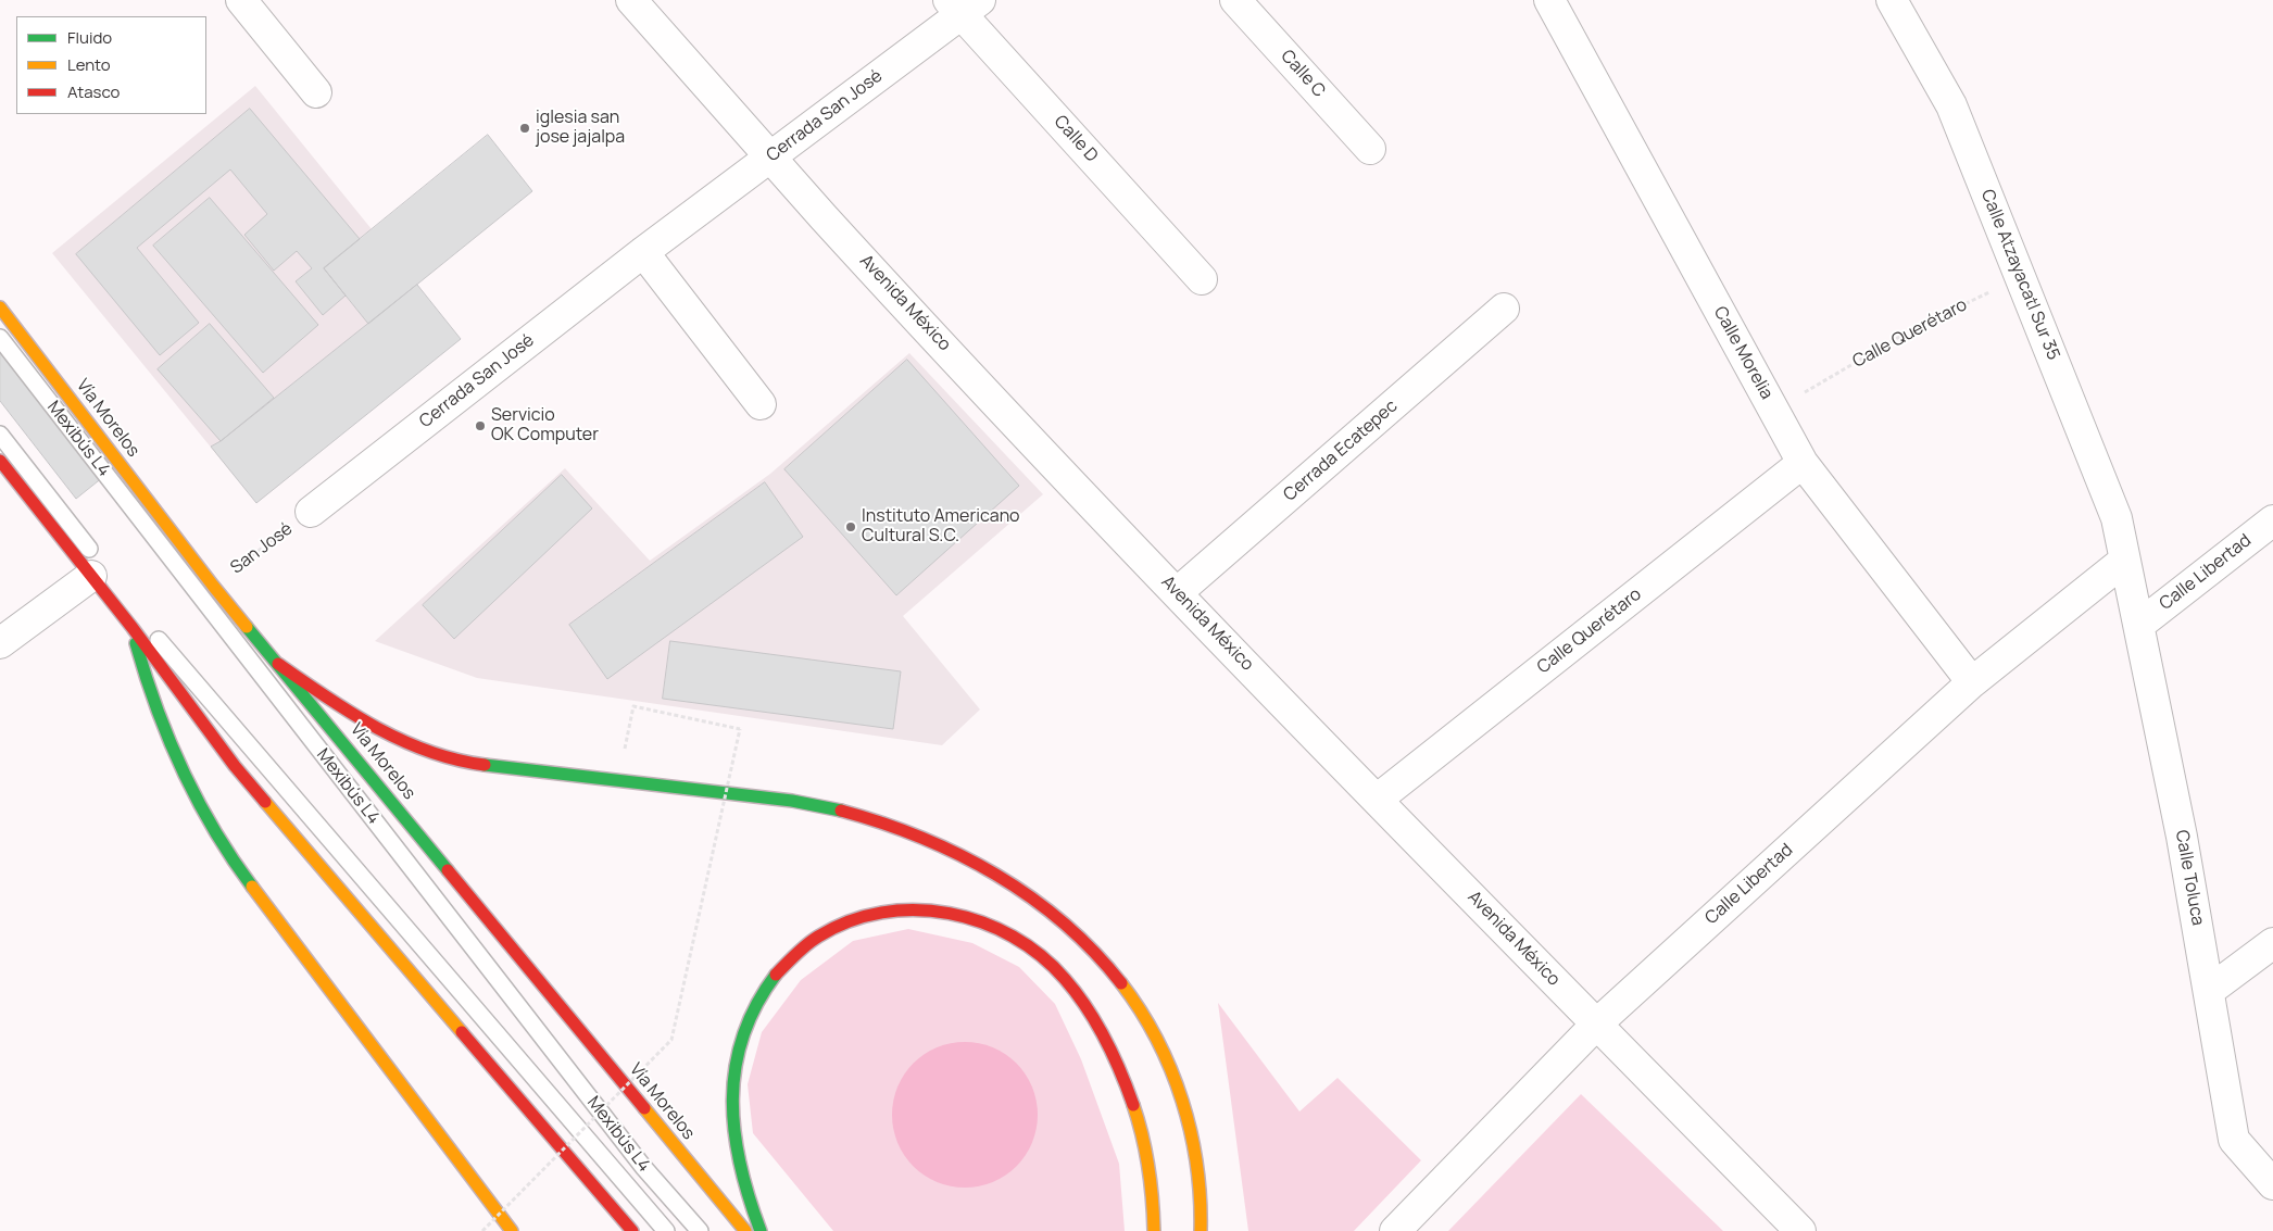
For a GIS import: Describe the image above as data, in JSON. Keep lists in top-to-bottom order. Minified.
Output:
{"streets":{"main road":["Vía Morelos"],"street":["Calle C","Cerrada San José","Calle D","Calle Atzayacatl Sur 35","Avenida México","Calle Querétaro","Calle Morelia","Cerrada Ecatepec","Calle Libertad","Calle Toluca"],"lane":["Mexibús L4"],"path":["San José"]},"crossings":[["Cerrada San José","Calle D"],["Cerrada San José","Avenida México"],["Cerrada San José","San José"],["Calle Atzayacatl Sur 35","Calle Querétaro"],["Calle Atzayacatl Sur 35","Calle Libertad"],["Calle Atzayacatl Sur 35","Calle Toluca"],["Avenida México","Calle Querétaro"],["Avenida México","Cerrada Ecatepec"],["Avenida México","Calle Libertad"],["Calle Querétaro","Calle Morelia"],["Calle Morelia","Calle Libertad"],["Vía Morelos","San José"],["Calle Libertad","Calle Toluca"]],"places":["iglesia san jose jajalpa","Servicio OK Computer","Instituto Americano Cultural S.C."],"legend":["Fluido","Lento","Atasco"]}
